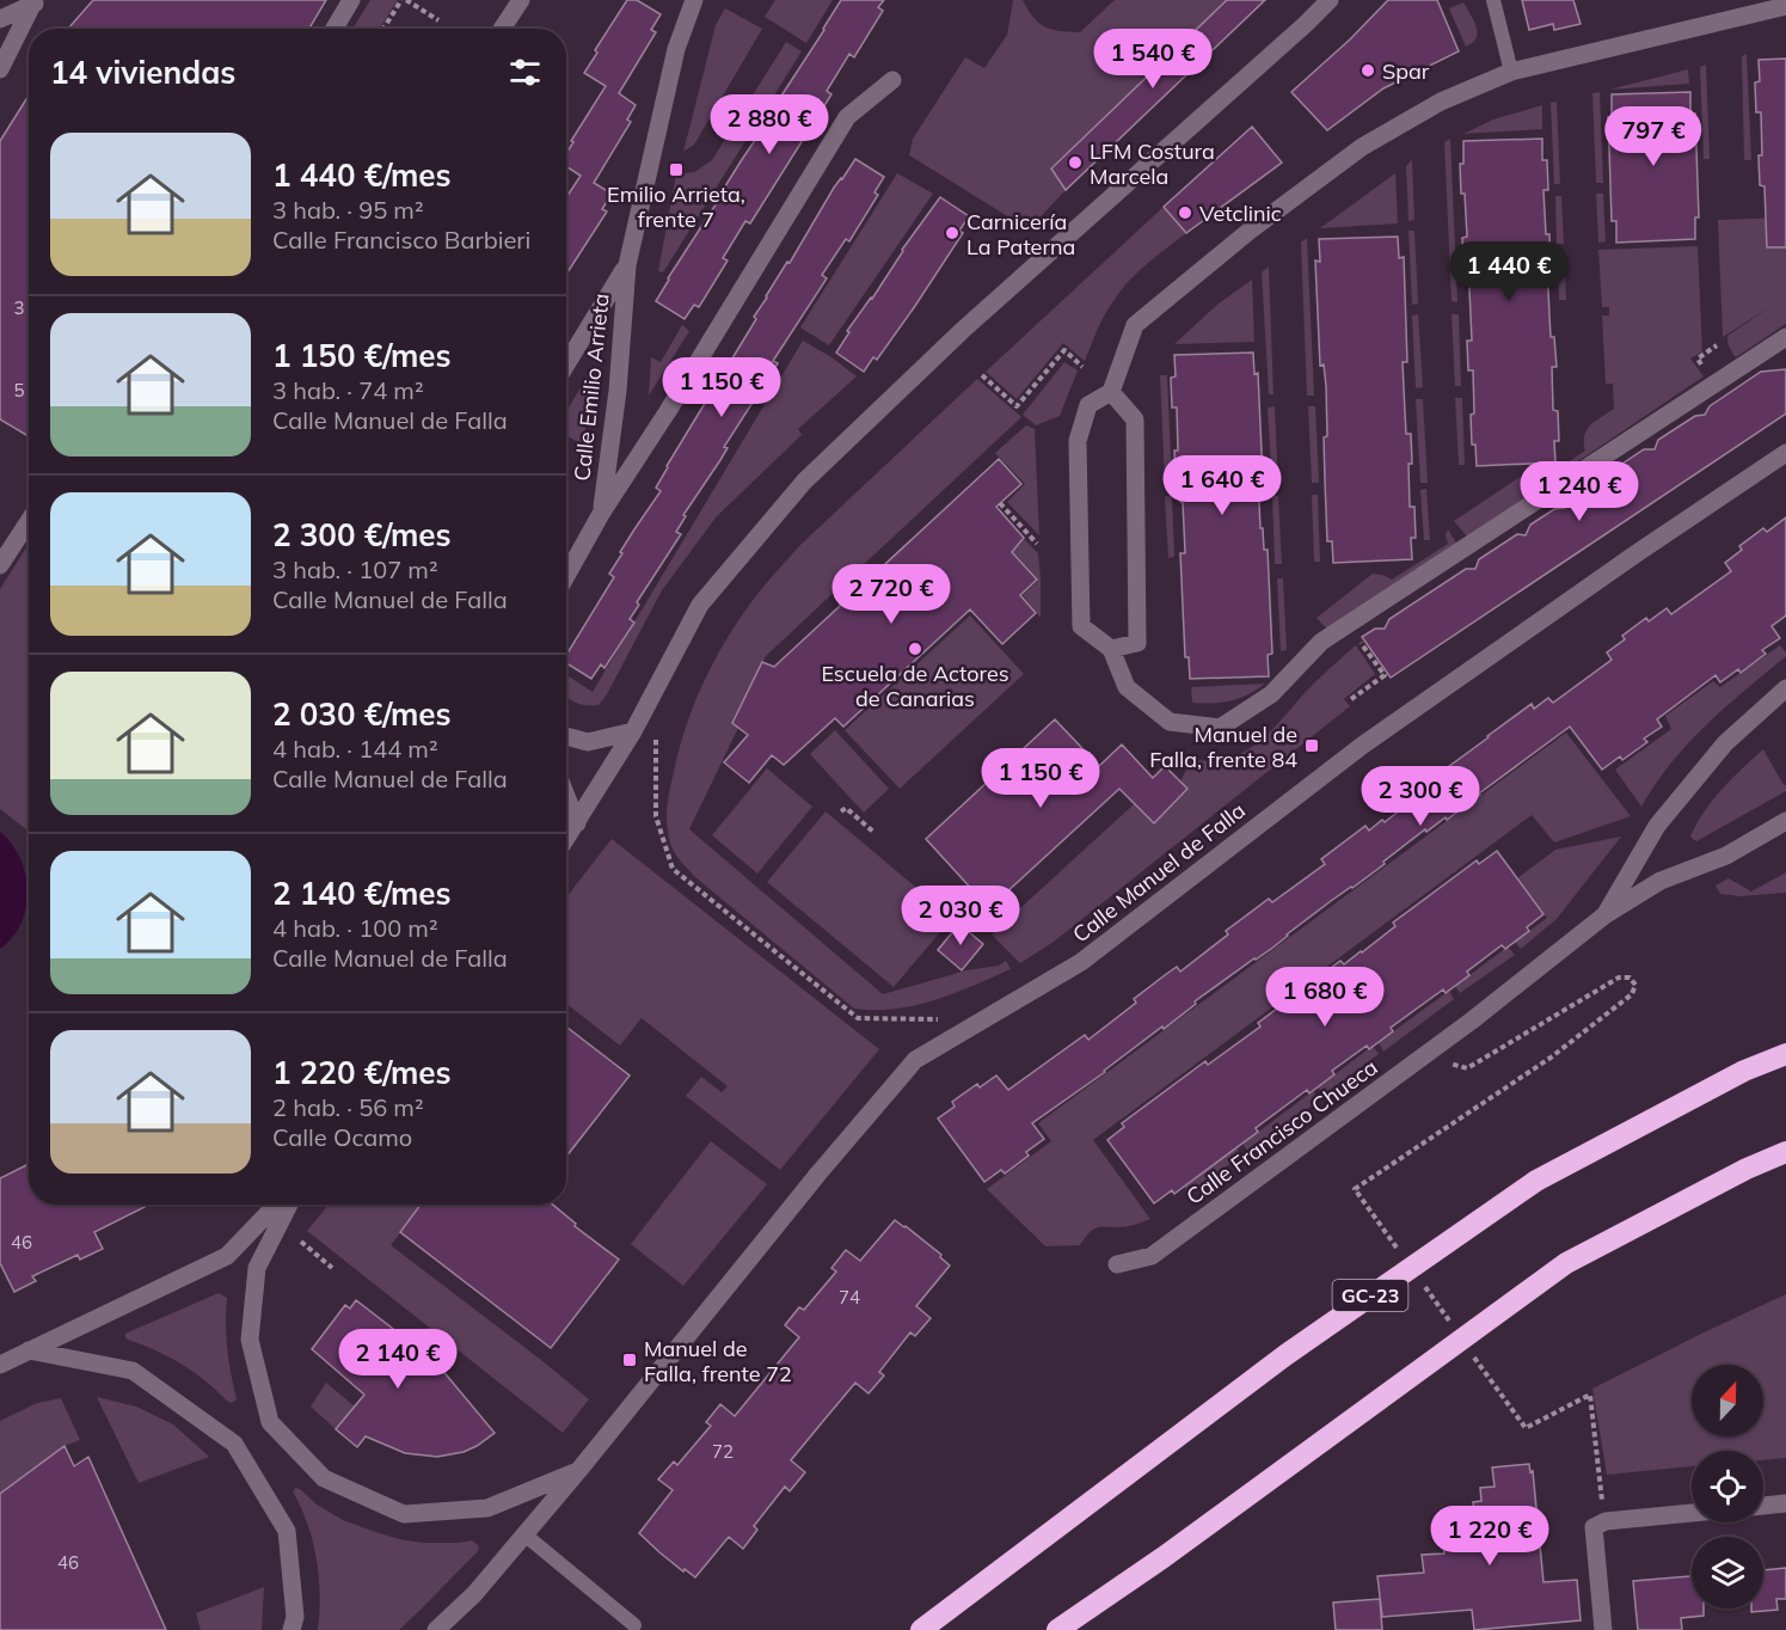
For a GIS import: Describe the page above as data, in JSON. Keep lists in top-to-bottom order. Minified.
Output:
{"streets":{"highway":["GC-23"],"street":["Calle Emilio Arrieta","Calle Manuel de Falla","Calle Francisco Chueca"]},"places":{"other":["Spar","LFM Costura Marcela","Vetclinic","Carnicería La Paterna","Escuela de Actores de Canarias"],"transit":["Emilio Arrieta, frente 7","Manuel de Falla, frente 84","Manuel de Falla, frente 72"]},"house_numbers":["3","5","46","74","72","46"],"north":"top","page":{"price":["1 540 €","2 880 €","797 €","1 440 €","1 150 €","1 640 €","1 240 €","2 720 €","1 150 €","2 300 €","2 030 €","1 680 €","2 140 €","1 220 €"],"heading":"14 viviendas","list":[{"name":"1 440 €/mes","note":"3 hab. · 95 m² · Calle Francisco Barbieri"},{"name":"1 150 €/mes","note":"3 hab. · 74 m² · Calle Manuel de Falla"},{"name":"2 300 €/mes","note":"3 hab. · 107 m² · Calle Manuel de Falla"},{"name":"2 030 €/mes","note":"4 hab. · 144 m² · Calle Manuel de Falla"},{"name":"2 140 €/mes","note":"4 hab. · 100 m² · Calle Manuel de Falla"},{"name":"1 220 €/mes","note":"2 hab. · 56 m² · Calle Ocamo"}]}}
